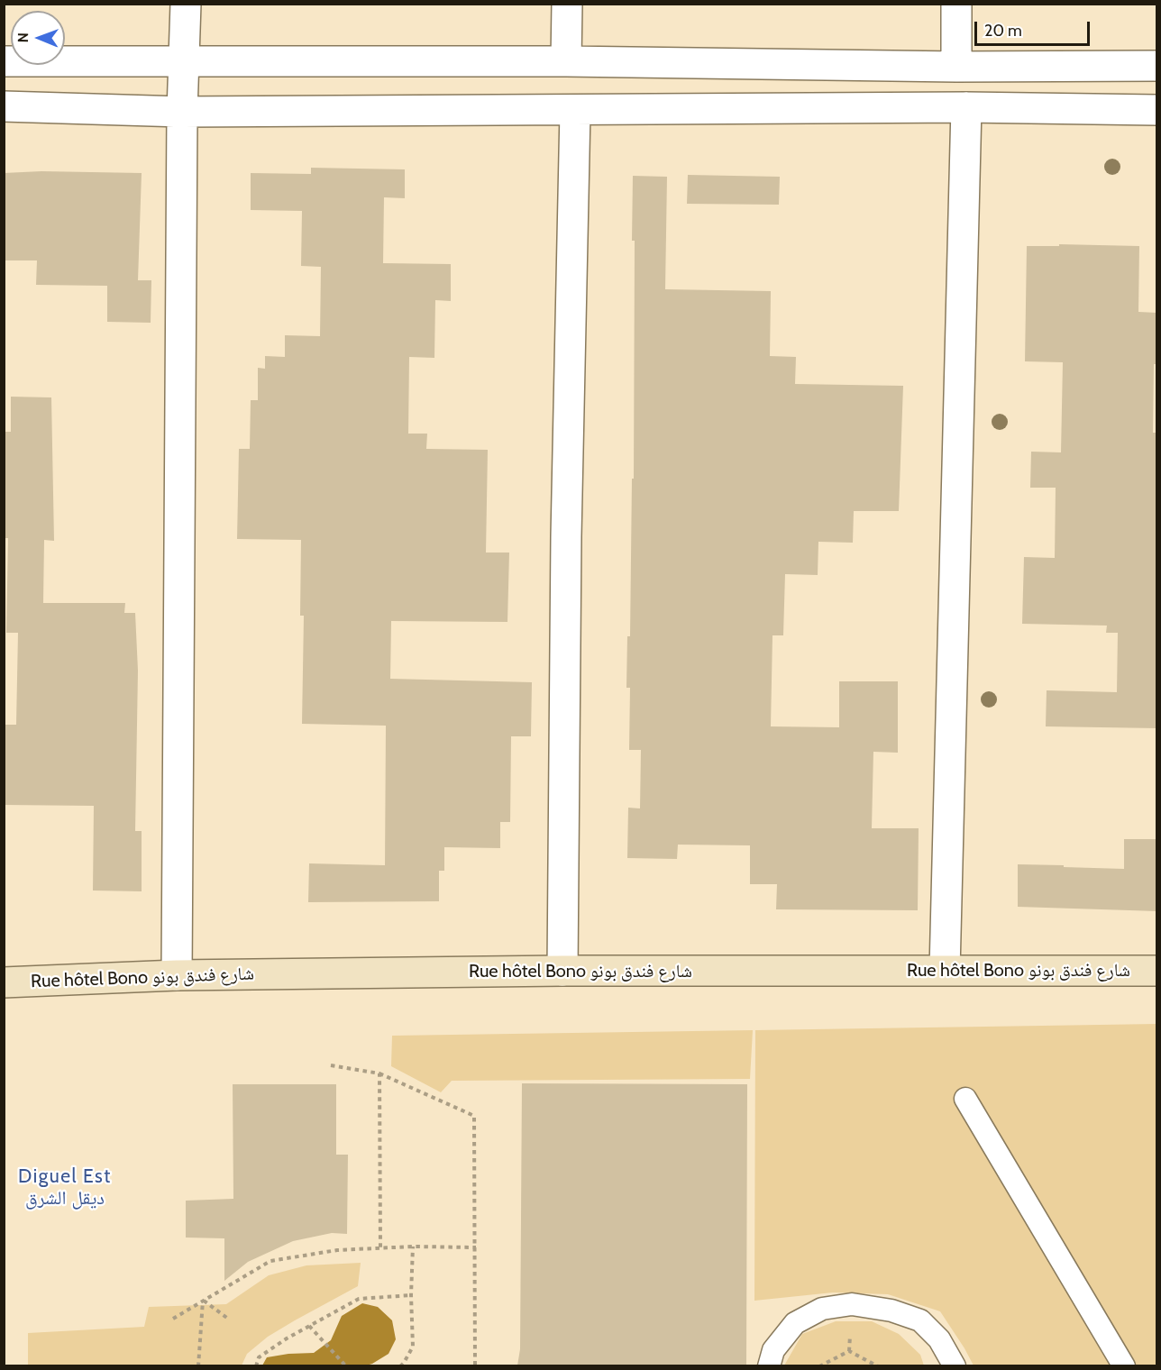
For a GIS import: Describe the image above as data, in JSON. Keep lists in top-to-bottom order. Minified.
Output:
{"streets":{"street":["Rue hôtel Bono شارع فندق بونو"]},"districts":["Diguel Est ديقل الشرق"],"scale_bar":"20 m","north":"left"}
